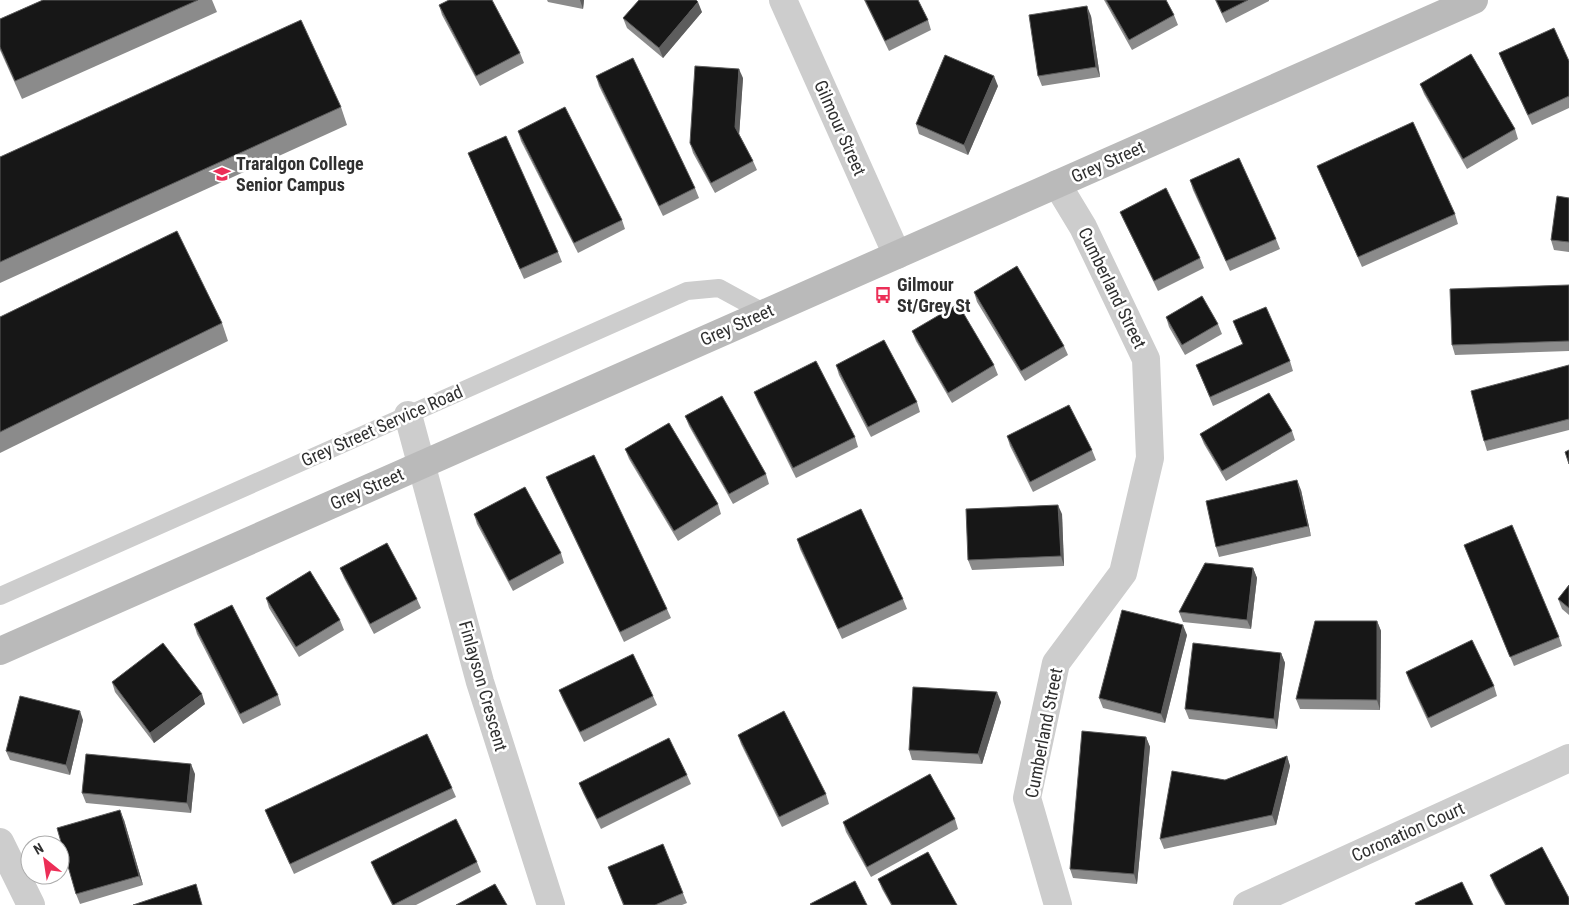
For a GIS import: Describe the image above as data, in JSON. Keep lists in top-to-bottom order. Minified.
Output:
{"streets":{"main road":["Grey Street"],"street":["Gilmour Street","Cumberland Street","Finlayson Crescent","Coronation Court"],"lane":["Grey Street Service Road"]},"crossings":[["Gilmour Street","Grey Street"],["Grey Street","Cumberland Street"],["Grey Street","Grey Street Service Road"],["Grey Street","Finlayson Crescent"],["Grey Street Service Road","Finlayson Crescent"]],"places":{"school or university":["Traralgon College Senior Campus"],"bus stop":["Gilmour St/Grey St"]},"north":"top left"}
